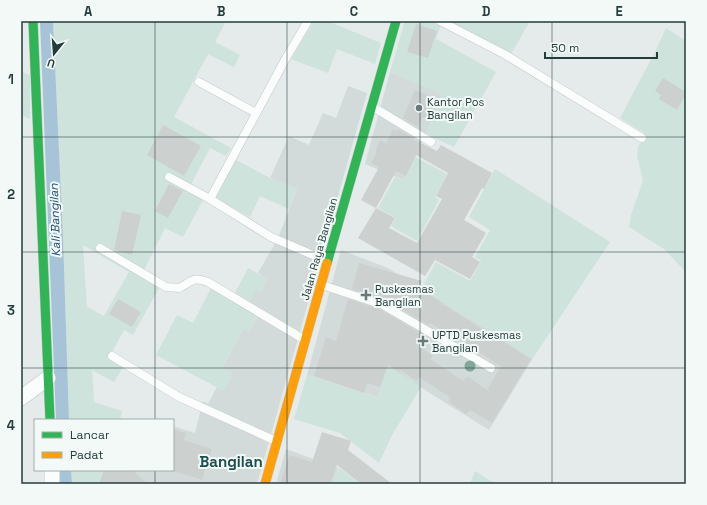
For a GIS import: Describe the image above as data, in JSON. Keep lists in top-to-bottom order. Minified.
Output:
{"streets":{"main road":["Jalan Raya Bangilan"]},"districts":["Bangilan"],"water":["Kali Bangilan"],"places":{"other":["Kantor Pos Bangilan"],"health":["Puskesmas Bangilan","UPTD Puskesmas Bangilan"]},"legend":["Lancar","Padat"],"scale_bar":"50 m","north":"bottom","grid":{"columns":["A","B","C","D","E"],"rows":["1","2","3","4"]}}
